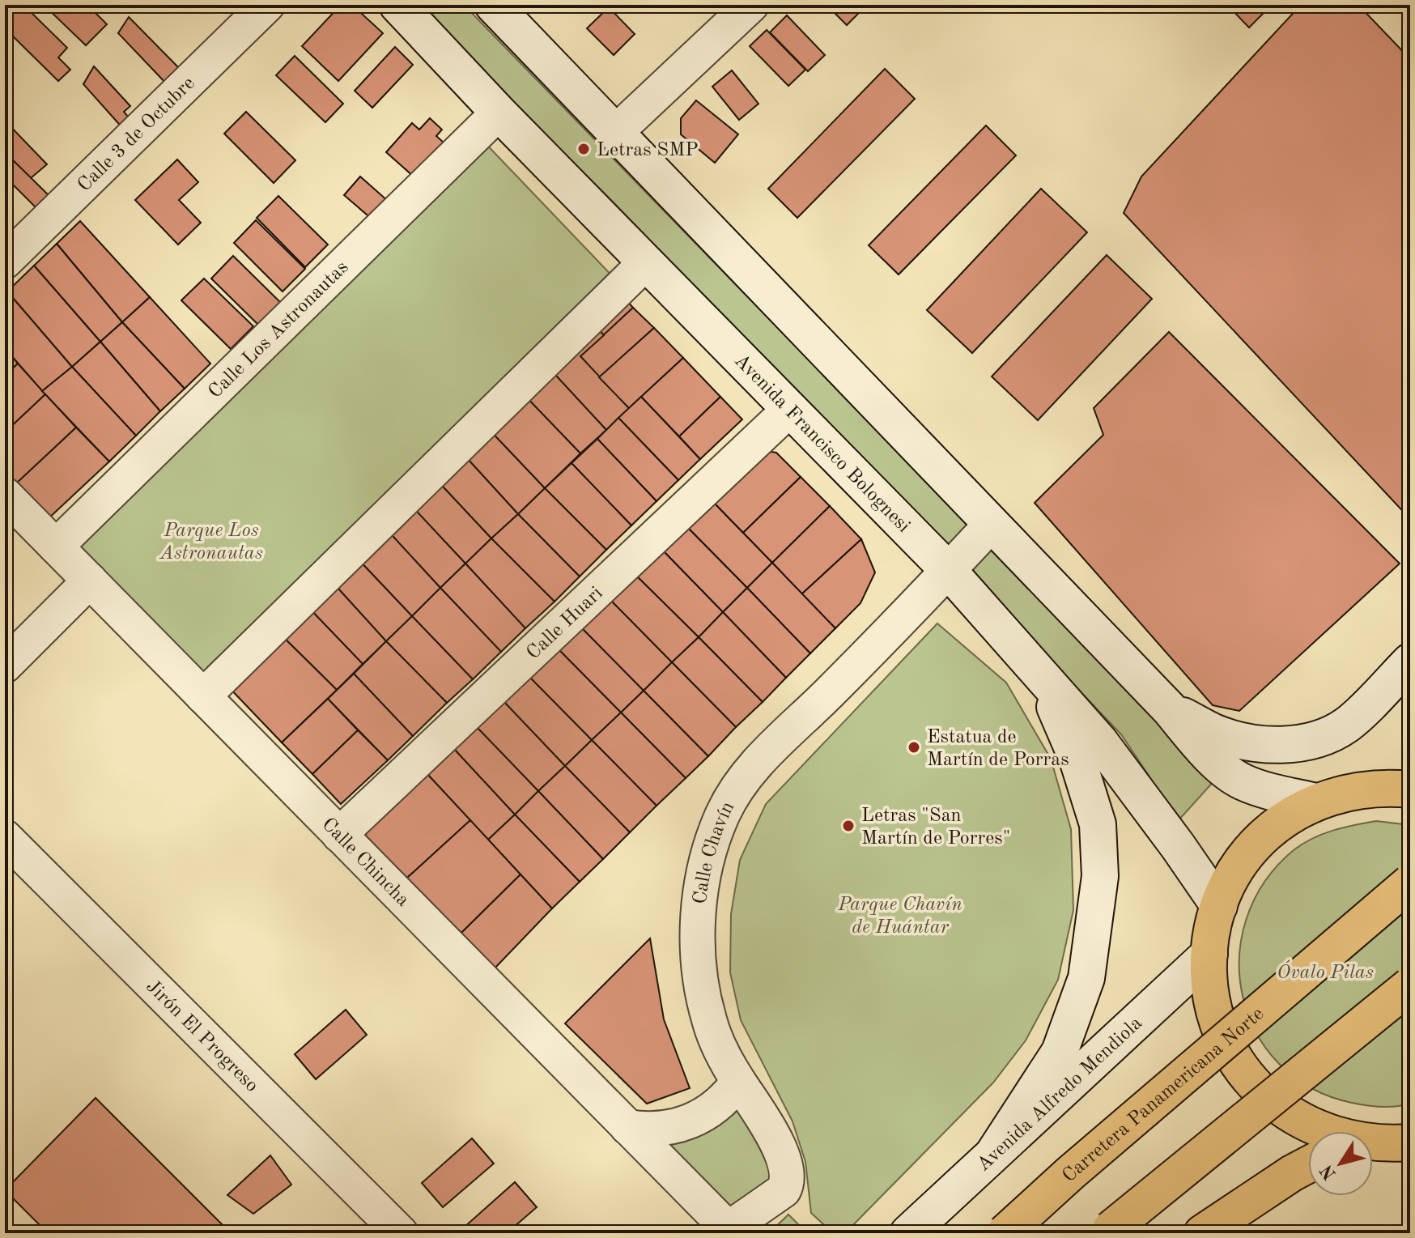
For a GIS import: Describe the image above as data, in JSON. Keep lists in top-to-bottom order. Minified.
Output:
{"streets":{"main road":["Avenida Francisco Bolognesi","Avenida Alfredo Mendiola","Carretera Panamericana Norte"],"street":["Calle 3 de Octubre","Calle Los Astronautas","Calle Huari","Calle Chavín","Calle Chincha","Jirón El Progreso"]},"crossings":[["Calle Los Astronautas","Avenida Francisco Bolognesi"],["Calle Los Astronautas","Calle Chincha"],["Avenida Francisco Bolognesi","Calle Huari"],["Avenida Francisco Bolognesi","Calle Chavín"],["Calle Huari","Calle Chincha"],["Calle Chavín","Calle Chincha"]],"parks":["Parque Los Astronautas","Parque Chavín de Huántar","Óvalo Pilas"],"places":["Letras SMP","Estatua de Martín de Porras","Letras \"San Martín de Porres\""],"north":"bottom left"}
